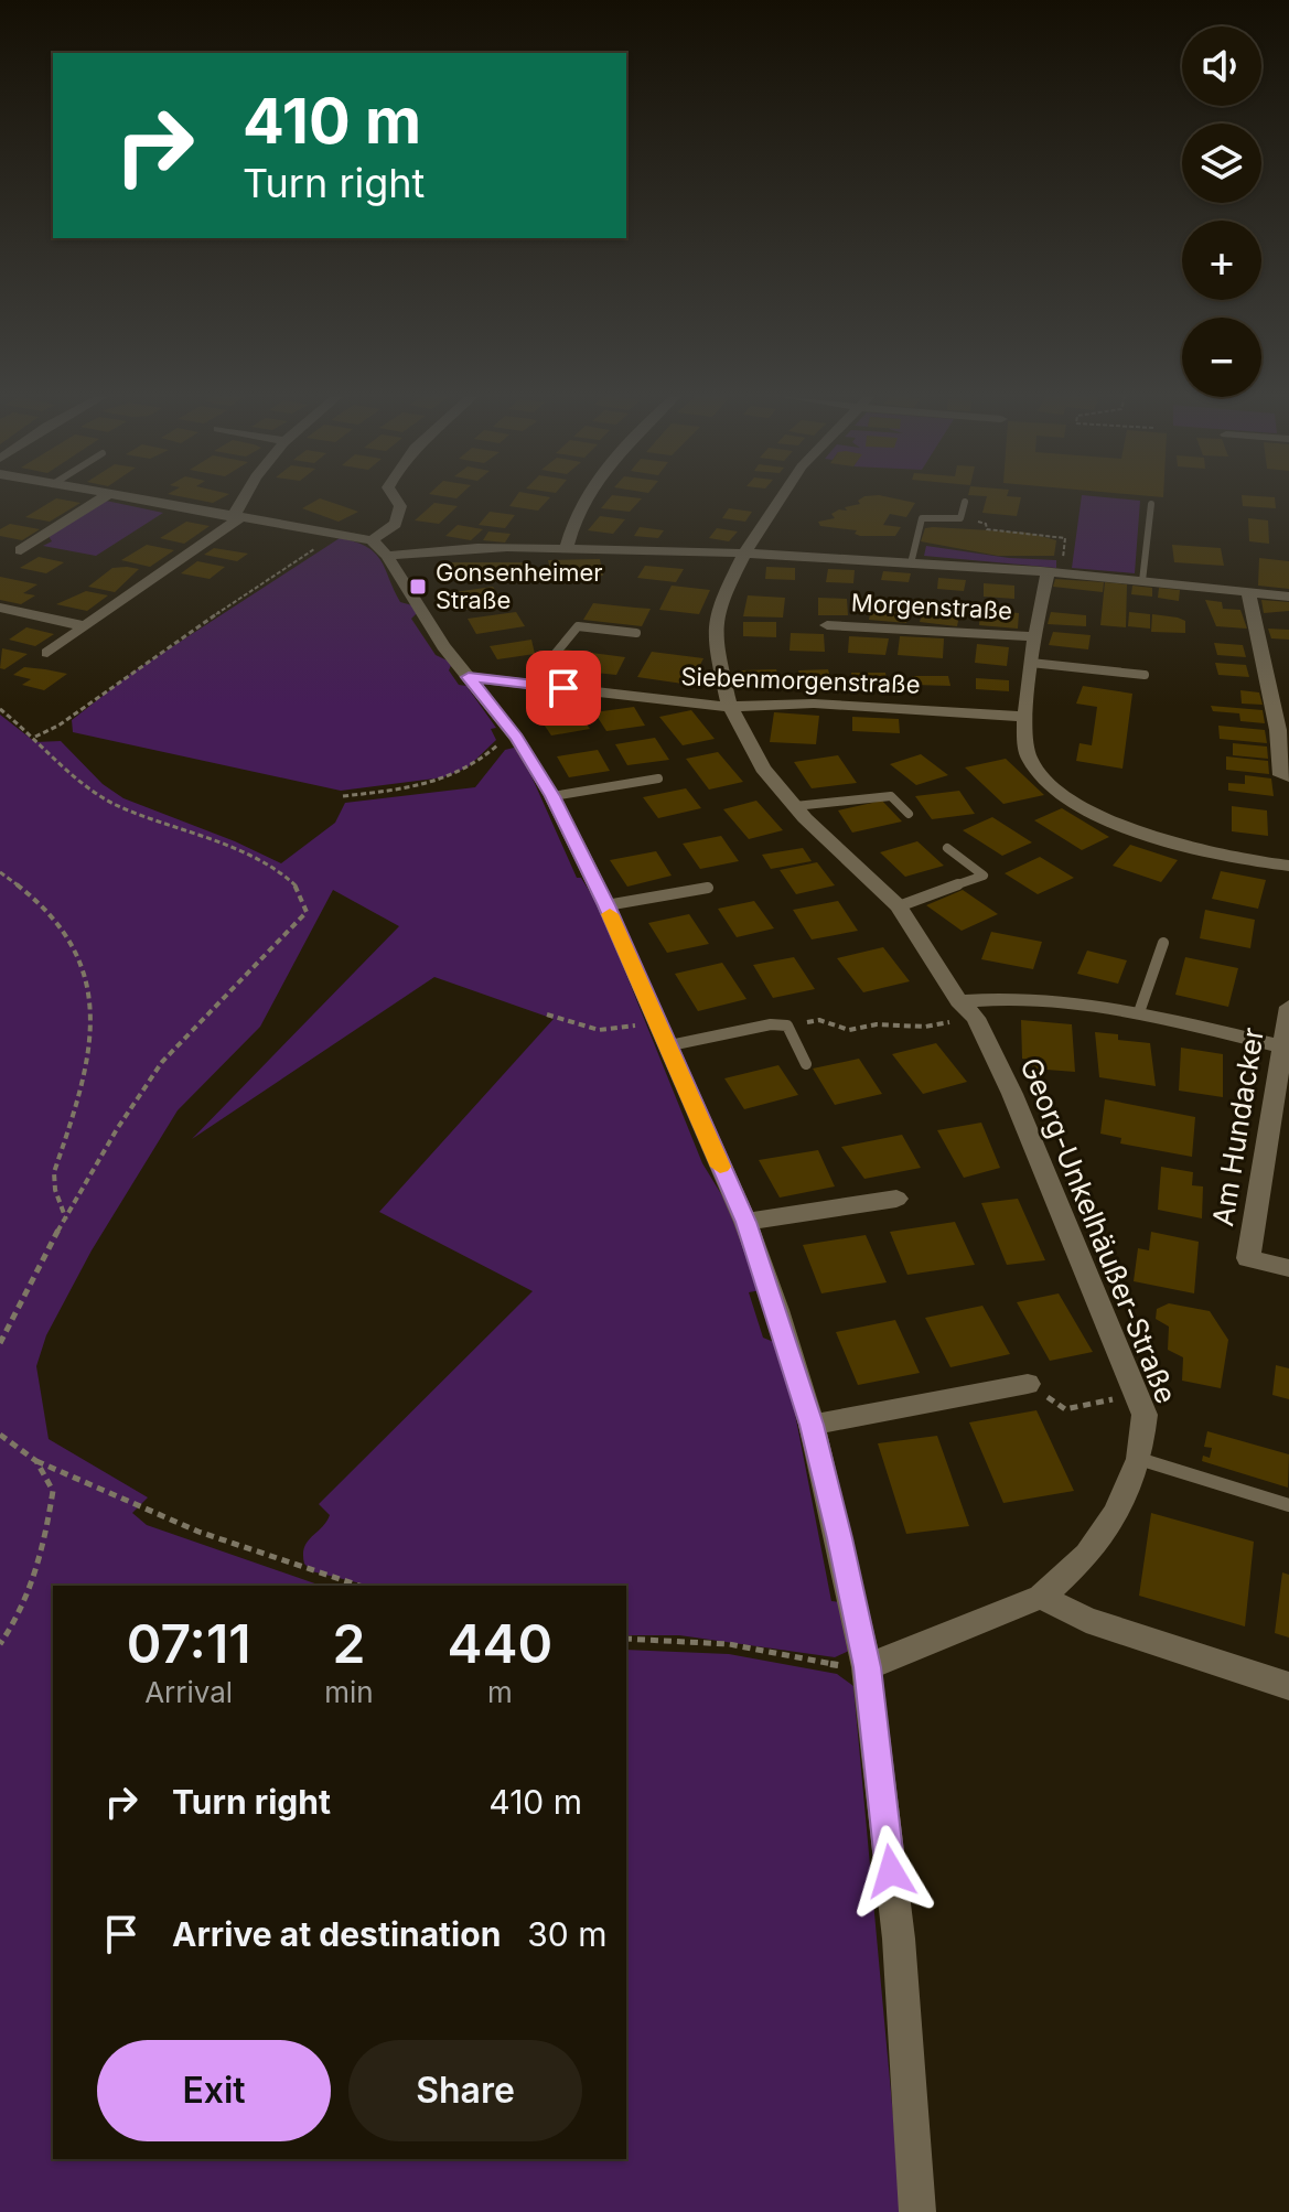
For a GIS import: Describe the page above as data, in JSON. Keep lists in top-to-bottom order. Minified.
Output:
{"streets":{"street":["Morgenstraße","Siebenmorgenstraße","Am Hundacker","Georg-Unkelhäußer-Straße"]},"crossings":[["Morgenstraße","Siebenmorgenstraße"],["Siebenmorgenstraße","Georg-Unkelhäußer-Straße"]],"places":{"transit":["Gonsenheimer Straße"]},"page":{"map_buttons":["+","−"],"turn":["410 m","Turn right"],"eta":["07:11","Arrival","2","min","440","m"],"list":[{"name":"Turn right","value":"410 m"},{"name":"Arrive at destination","value":"30 m"}],"buttons":["Exit","Share"]}}
